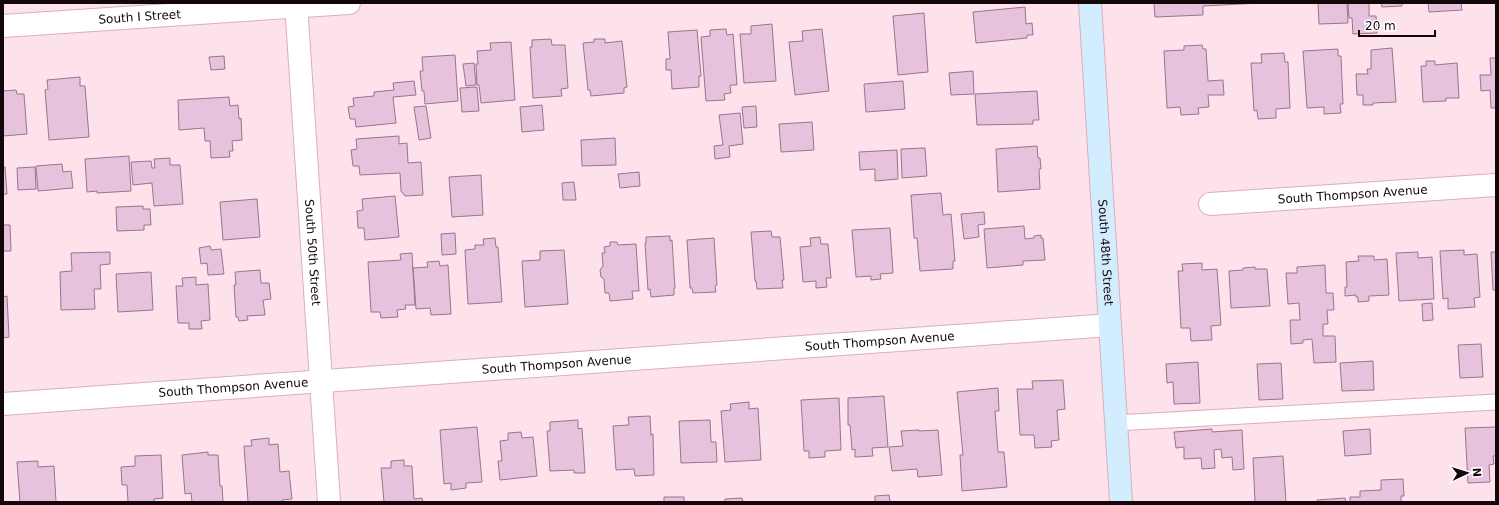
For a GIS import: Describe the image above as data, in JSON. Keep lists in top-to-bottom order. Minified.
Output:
{"streets":{"main road":["South 48th Street"],"street":["South I Street","South Thompson Avenue","South 50th Street"]},"crossings":[["South I Street","South 50th Street"],["South Thompson Avenue","South 50th Street"],["South Thompson Avenue","South 48th Street"]],"scale_bar":"20 m","north":"right"}
